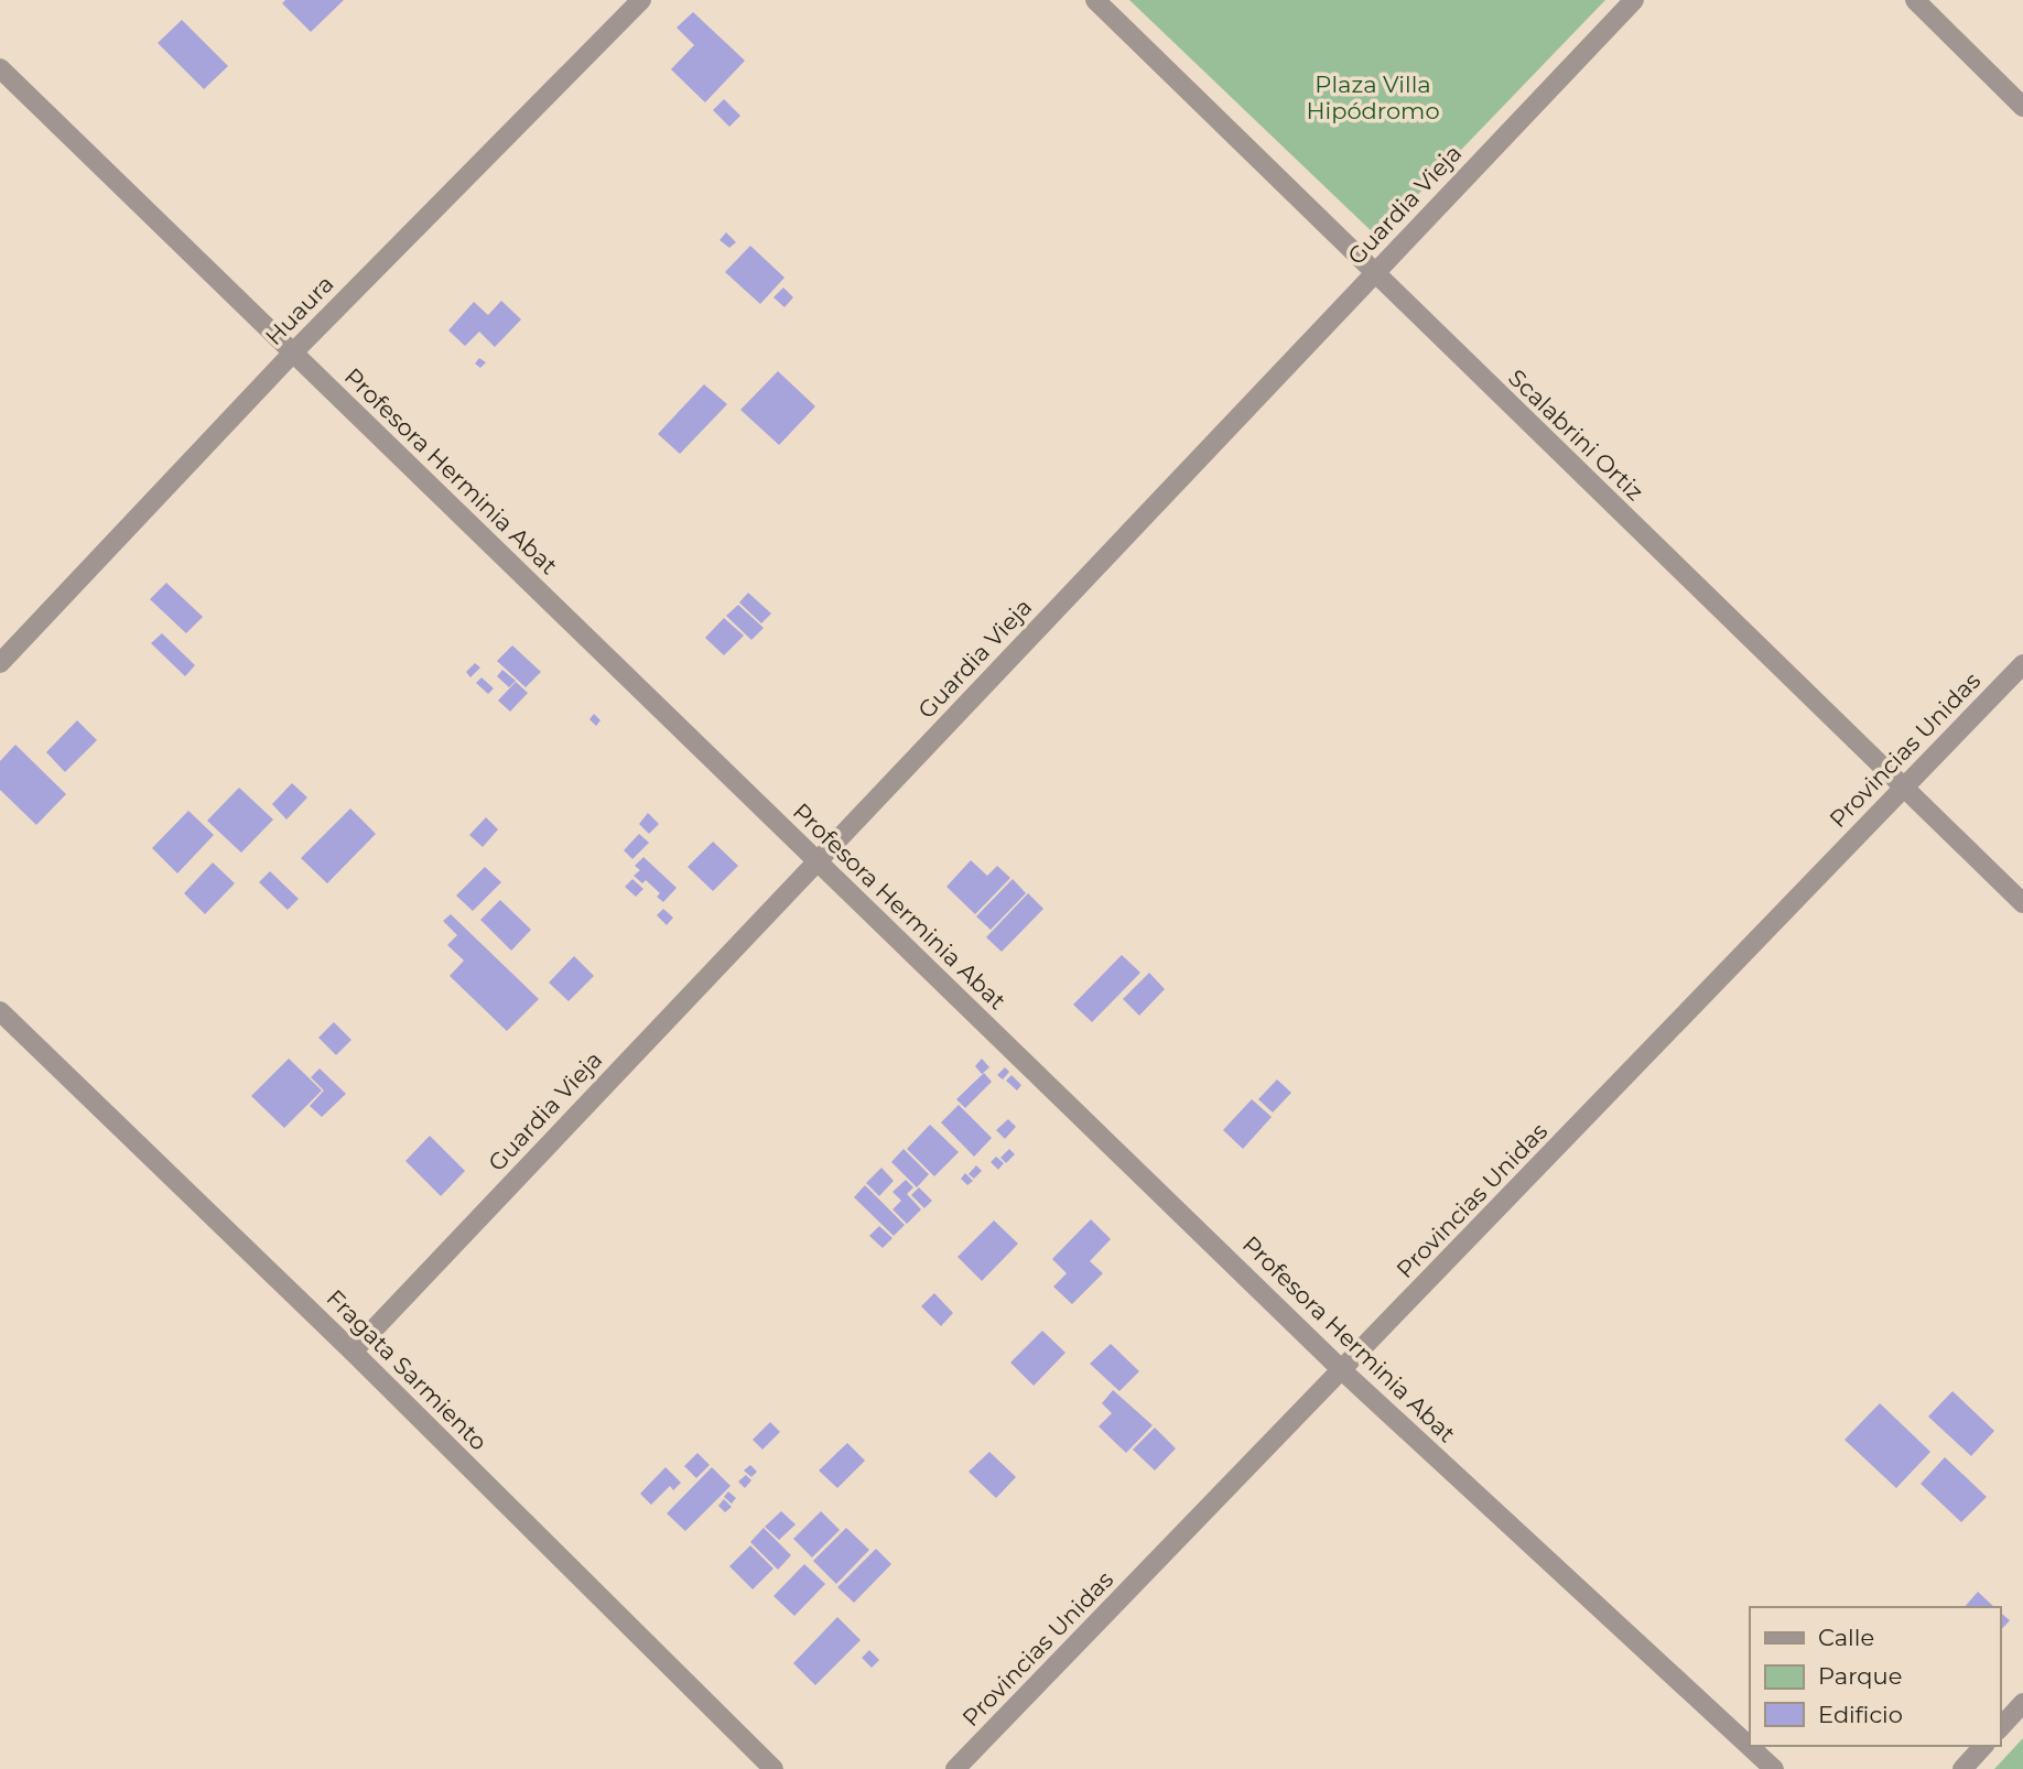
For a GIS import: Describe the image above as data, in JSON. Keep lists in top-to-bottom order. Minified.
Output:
{"streets":{"street":["Guardia Vieja","Huaura","Scalabrini Ortiz","Profesora Herminia Abat","Provincias Unidas","Fragata Sarmiento"]},"crossings":[["Guardia Vieja","Scalabrini Ortiz"],["Guardia Vieja","Profesora Herminia Abat"],["Guardia Vieja","Fragata Sarmiento"],["Huaura","Profesora Herminia Abat"],["Scalabrini Ortiz","Provincias Unidas"],["Profesora Herminia Abat","Provincias Unidas"]],"parks":["Plaza Villa Hipódromo"],"legend":["Calle","Parque","Edificio"]}
